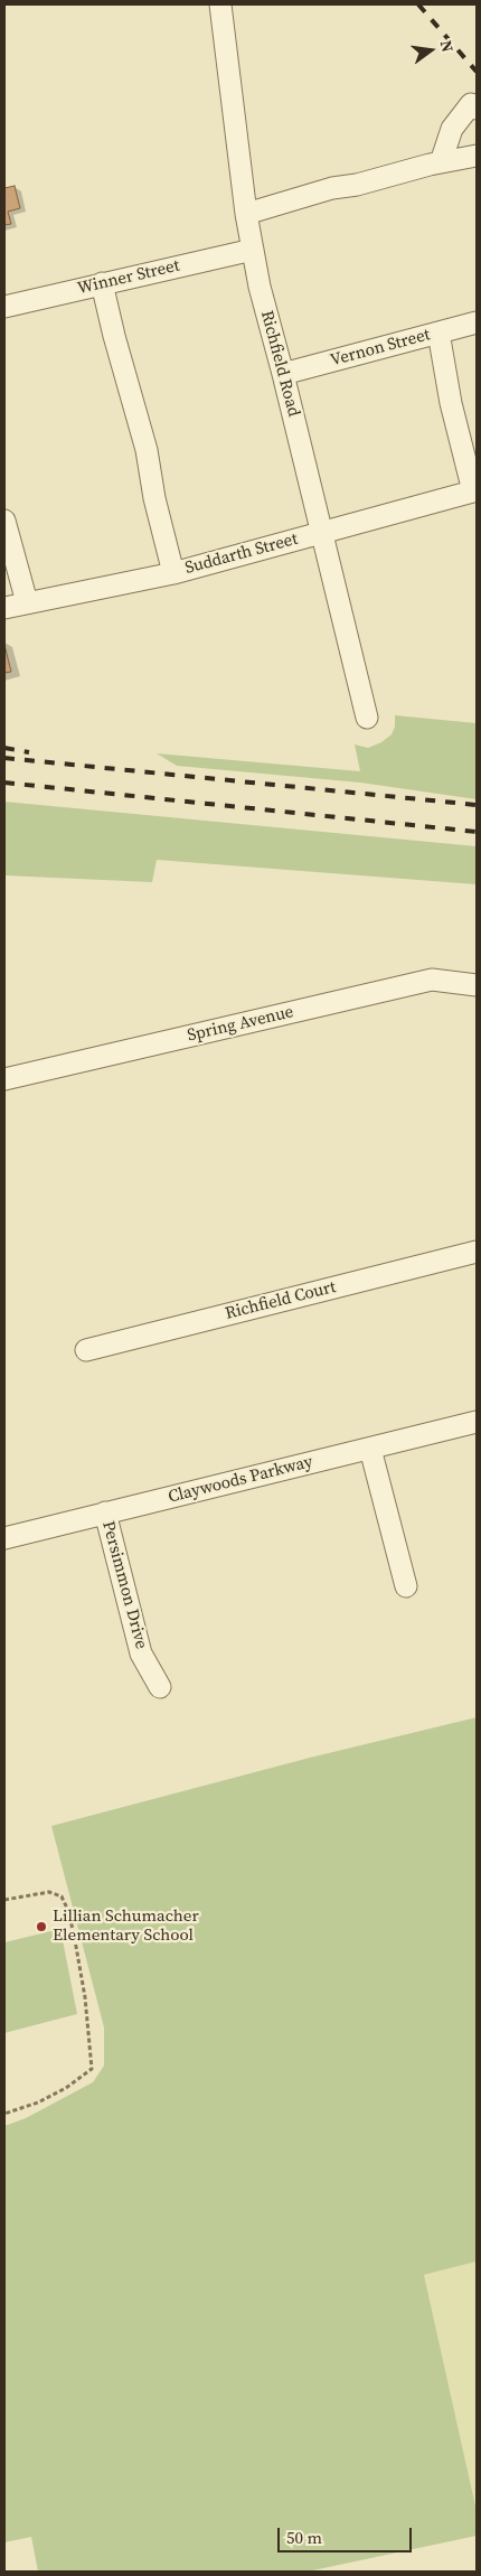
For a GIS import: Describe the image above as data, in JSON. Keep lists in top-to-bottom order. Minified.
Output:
{"streets":{"street":["Winner Street","Vernon Street","Richfield Road","Suddarth Street","Spring Avenue","Richfield Court","Claywoods Parkway","Persimmon Drive"]},"crossings":[["Winner Street","Richfield Road"],["Vernon Street","Richfield Road"],["Richfield Road","Suddarth Street"],["Claywoods Parkway","Persimmon Drive"]],"places":["Lillian Schumacher Elementary School"],"scale_bar":"50 m","north":"right"}
